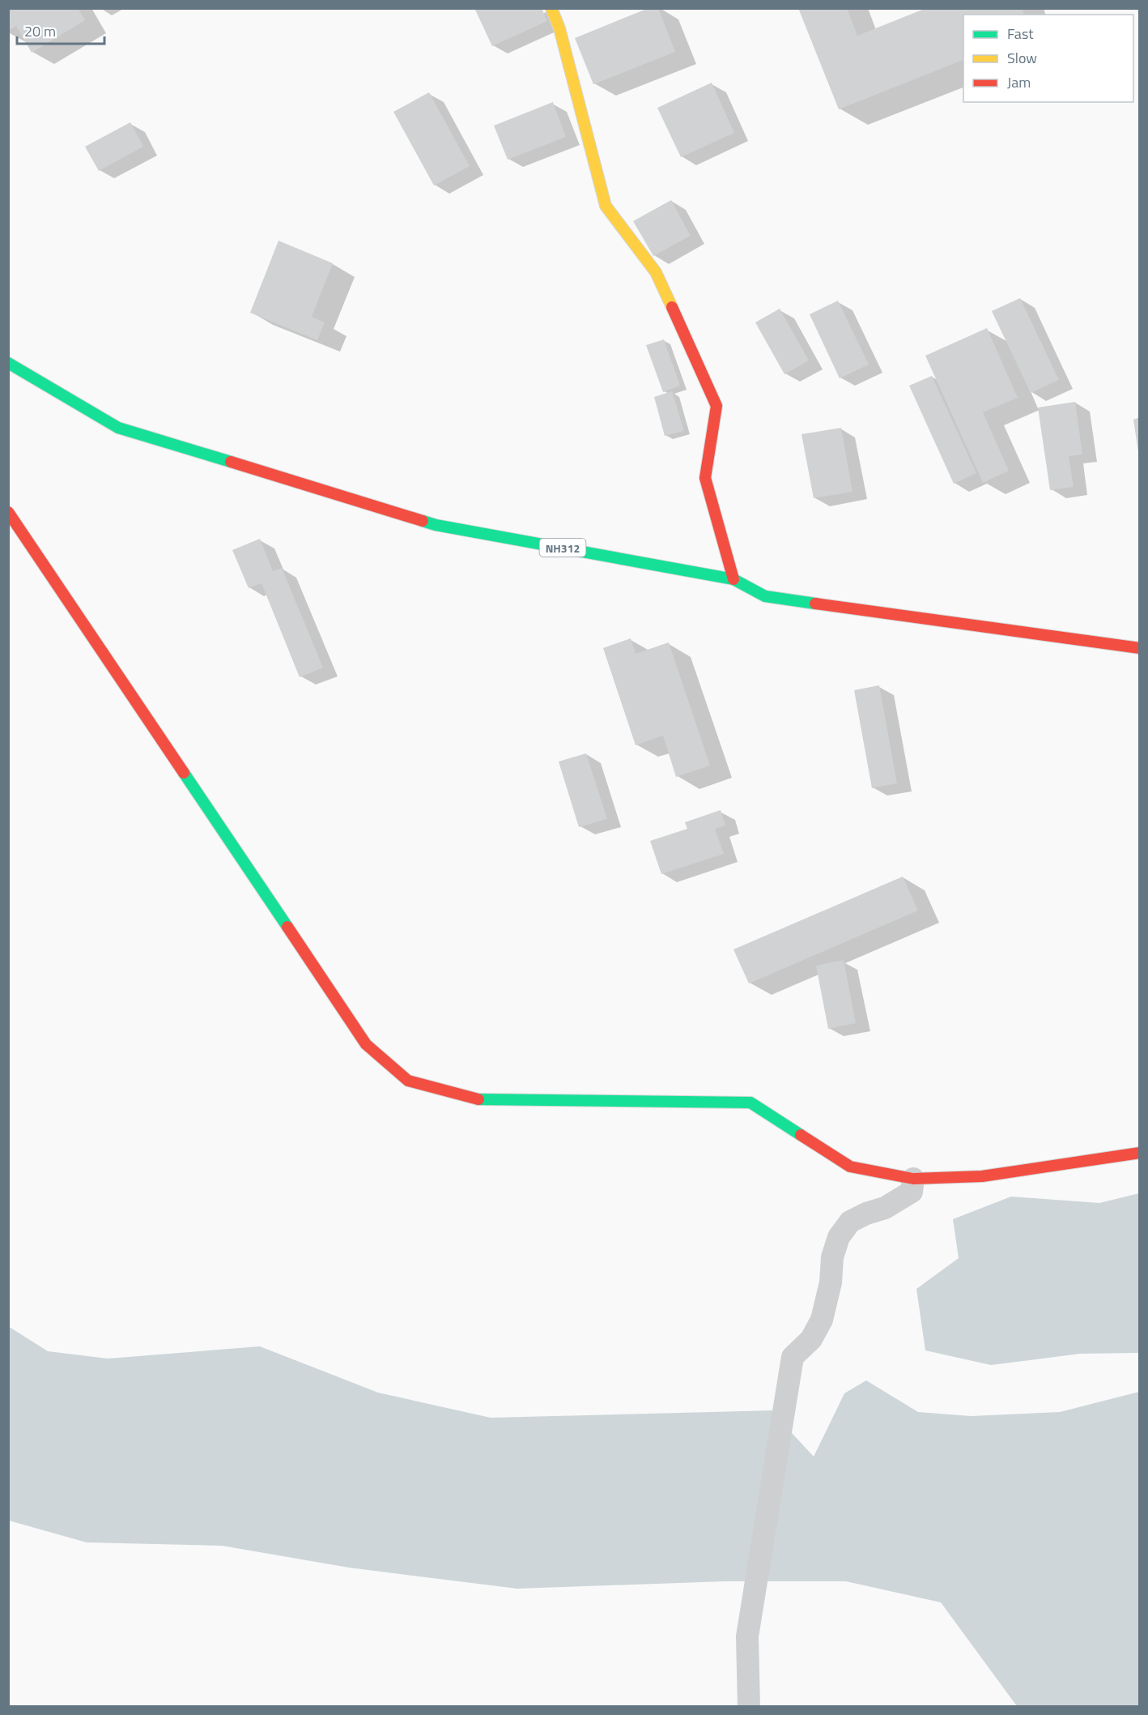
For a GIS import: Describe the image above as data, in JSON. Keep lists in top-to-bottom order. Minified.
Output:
{"streets":{"main road":["NH312"]},"legend":["Fast","Slow","Jam"],"scale_bar":"20 m"}
